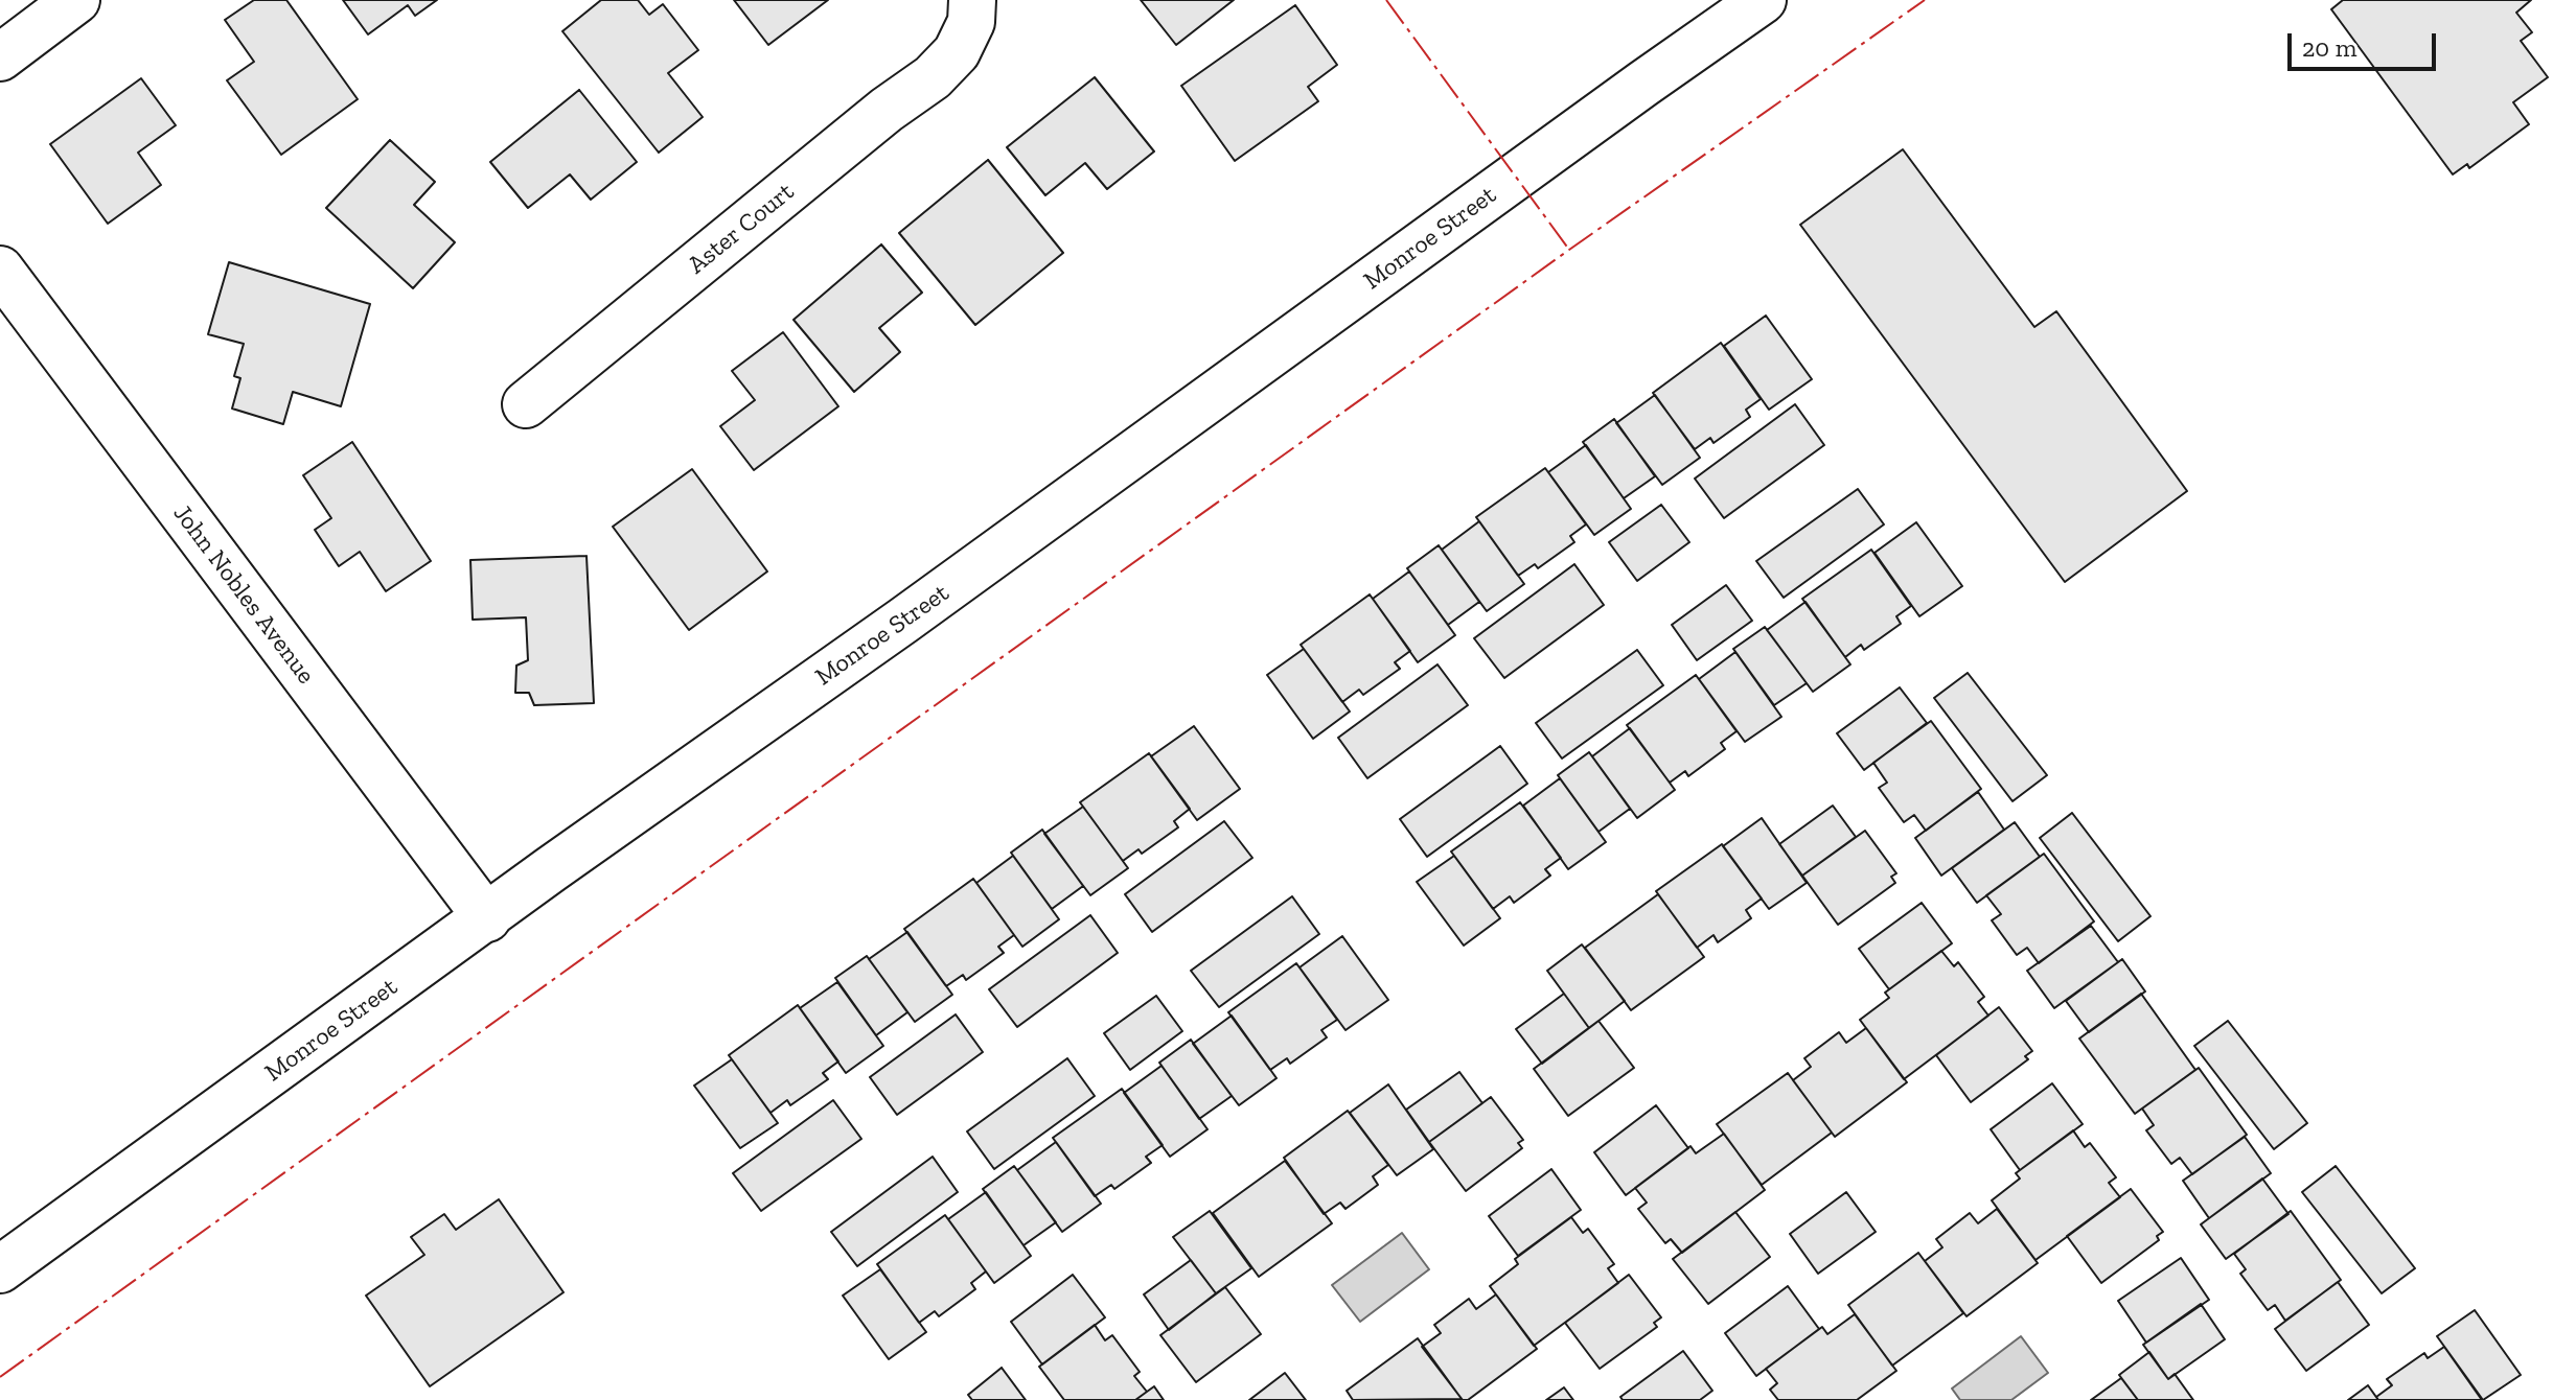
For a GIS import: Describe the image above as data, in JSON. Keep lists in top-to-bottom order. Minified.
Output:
{"streets":{"main road":["Aster Court","Monroe Street","John Nobles Avenue"]},"crossings":[["Monroe Street","John Nobles Avenue"]],"scale_bar":"20 m"}
